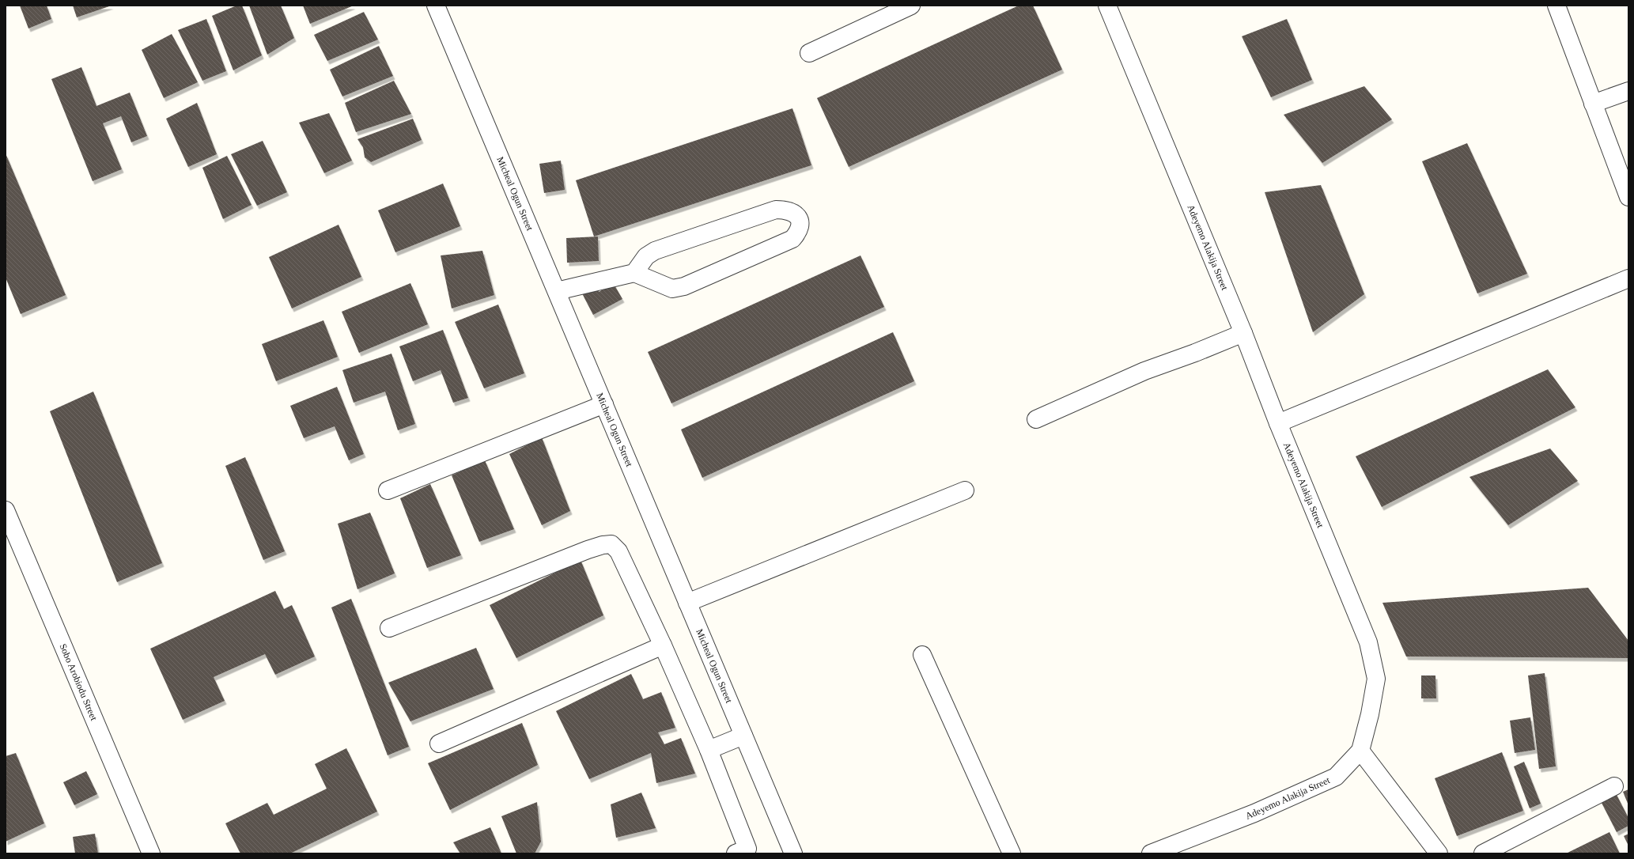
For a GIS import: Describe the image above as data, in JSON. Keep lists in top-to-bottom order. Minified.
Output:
{"streets":{"street":["Micheal Ogun Street","Adeyemo Alakija Street","Sobo Arobiodu Street"]}}
